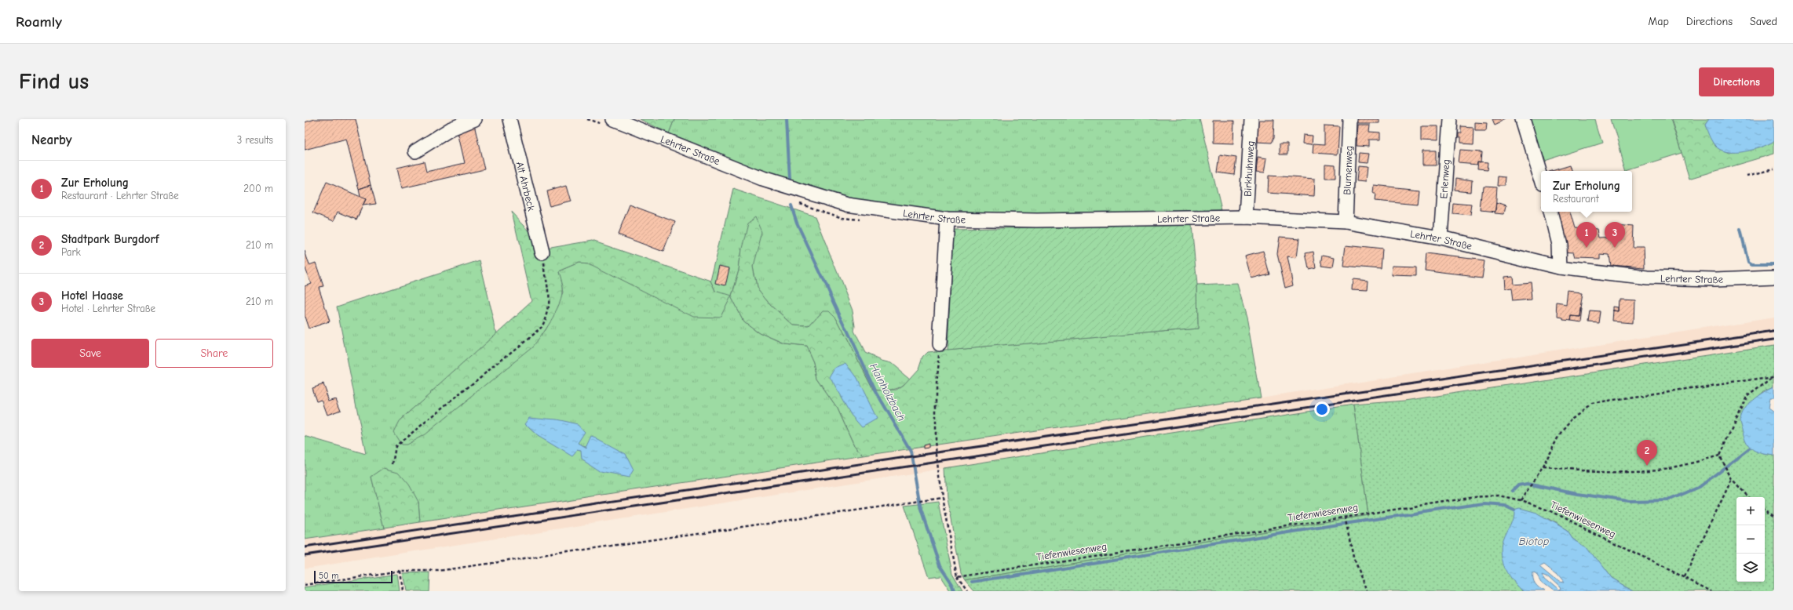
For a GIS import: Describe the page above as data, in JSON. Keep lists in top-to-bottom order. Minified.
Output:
{"streets":{"street":["Lehrter Straße","Birkhuhnweg","Blumenweg","Erlenweg","Alt Ahrbeck"],"path":["Tiefenwiesenweg"]},"crossings":[["Lehrter Straße","Birkhuhnweg"],["Lehrter Straße","Blumenweg"],["Lehrter Straße","Erlenweg"]],"water":["Hainholzbach","Biotop"],"scale_bar":"50 m","page":{"header":"Roamly","nav":["Map","Directions","Saved"],"buttons":["Directions",["Save","Share"]],"title":"Find us","heading":["Nearby","3 results"],"list":[{"mark":"1","name":"Zur Erholung","note":"Restaurant · Lehrter Straße","value":"200 m"},{"mark":"2","name":"Stadtpark Burgdorf","note":"Park","value":"210 m"},{"mark":"3","name":"Hotel Haase","note":"Hotel · Lehrter Straße","value":"210 m"}],"popup":["Zur Erholung","Restaurant"],"pins":["1","3","2"],"map_buttons":["+","−"],"scale":"50 m"}}
